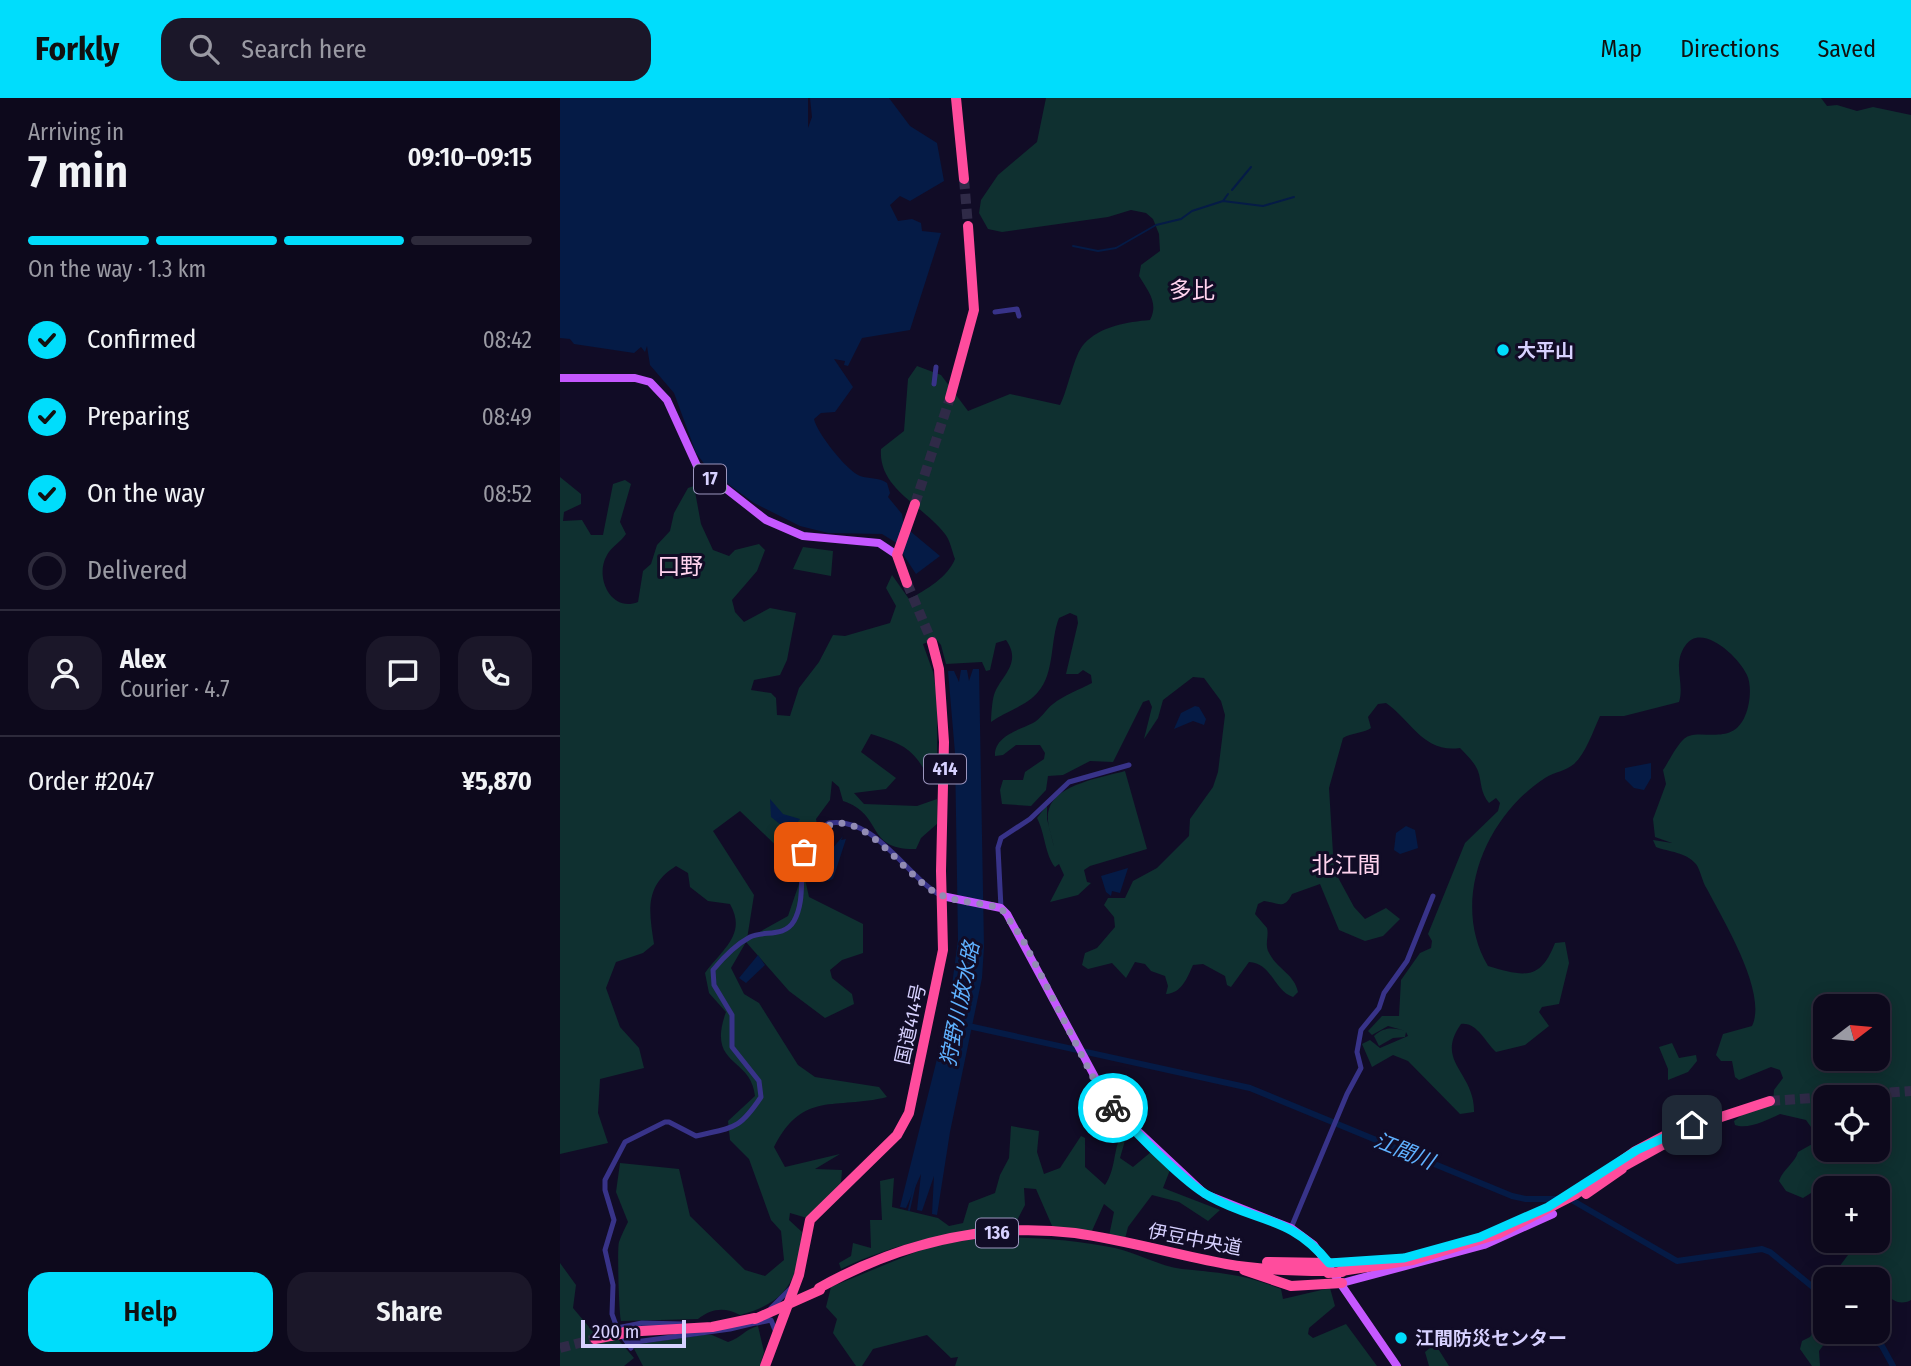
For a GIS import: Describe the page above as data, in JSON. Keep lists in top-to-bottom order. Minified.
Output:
{"streets":{"highway":["414","国道414号","136","伊豆中央道"],"main road":["17"]},"crossings":[["136","伊豆中央道"]],"districts":["多比","口野","北江間"],"water":["狩野川放水路","江間川"],"places":["大平山","江間防災センター"],"scale_bar":"200 m","north":"right","page":{"header":"Forkly","search":"Search here","nav":["Map","Directions","Saved"],"heading":["7 min","Arriving in","09:10–09:15"],"panel":["Alex","Courier · 4.7","Order #2047","¥5,870"],"bar":"On the way · 1.3 km","list":[["Confirmed","08:42"],["Preparing","08:49"],["On the way","08:52"],"Delivered"],"map_buttons":["+","−"],"buttons":["Help","Share"],"scale":"200 m"}}
